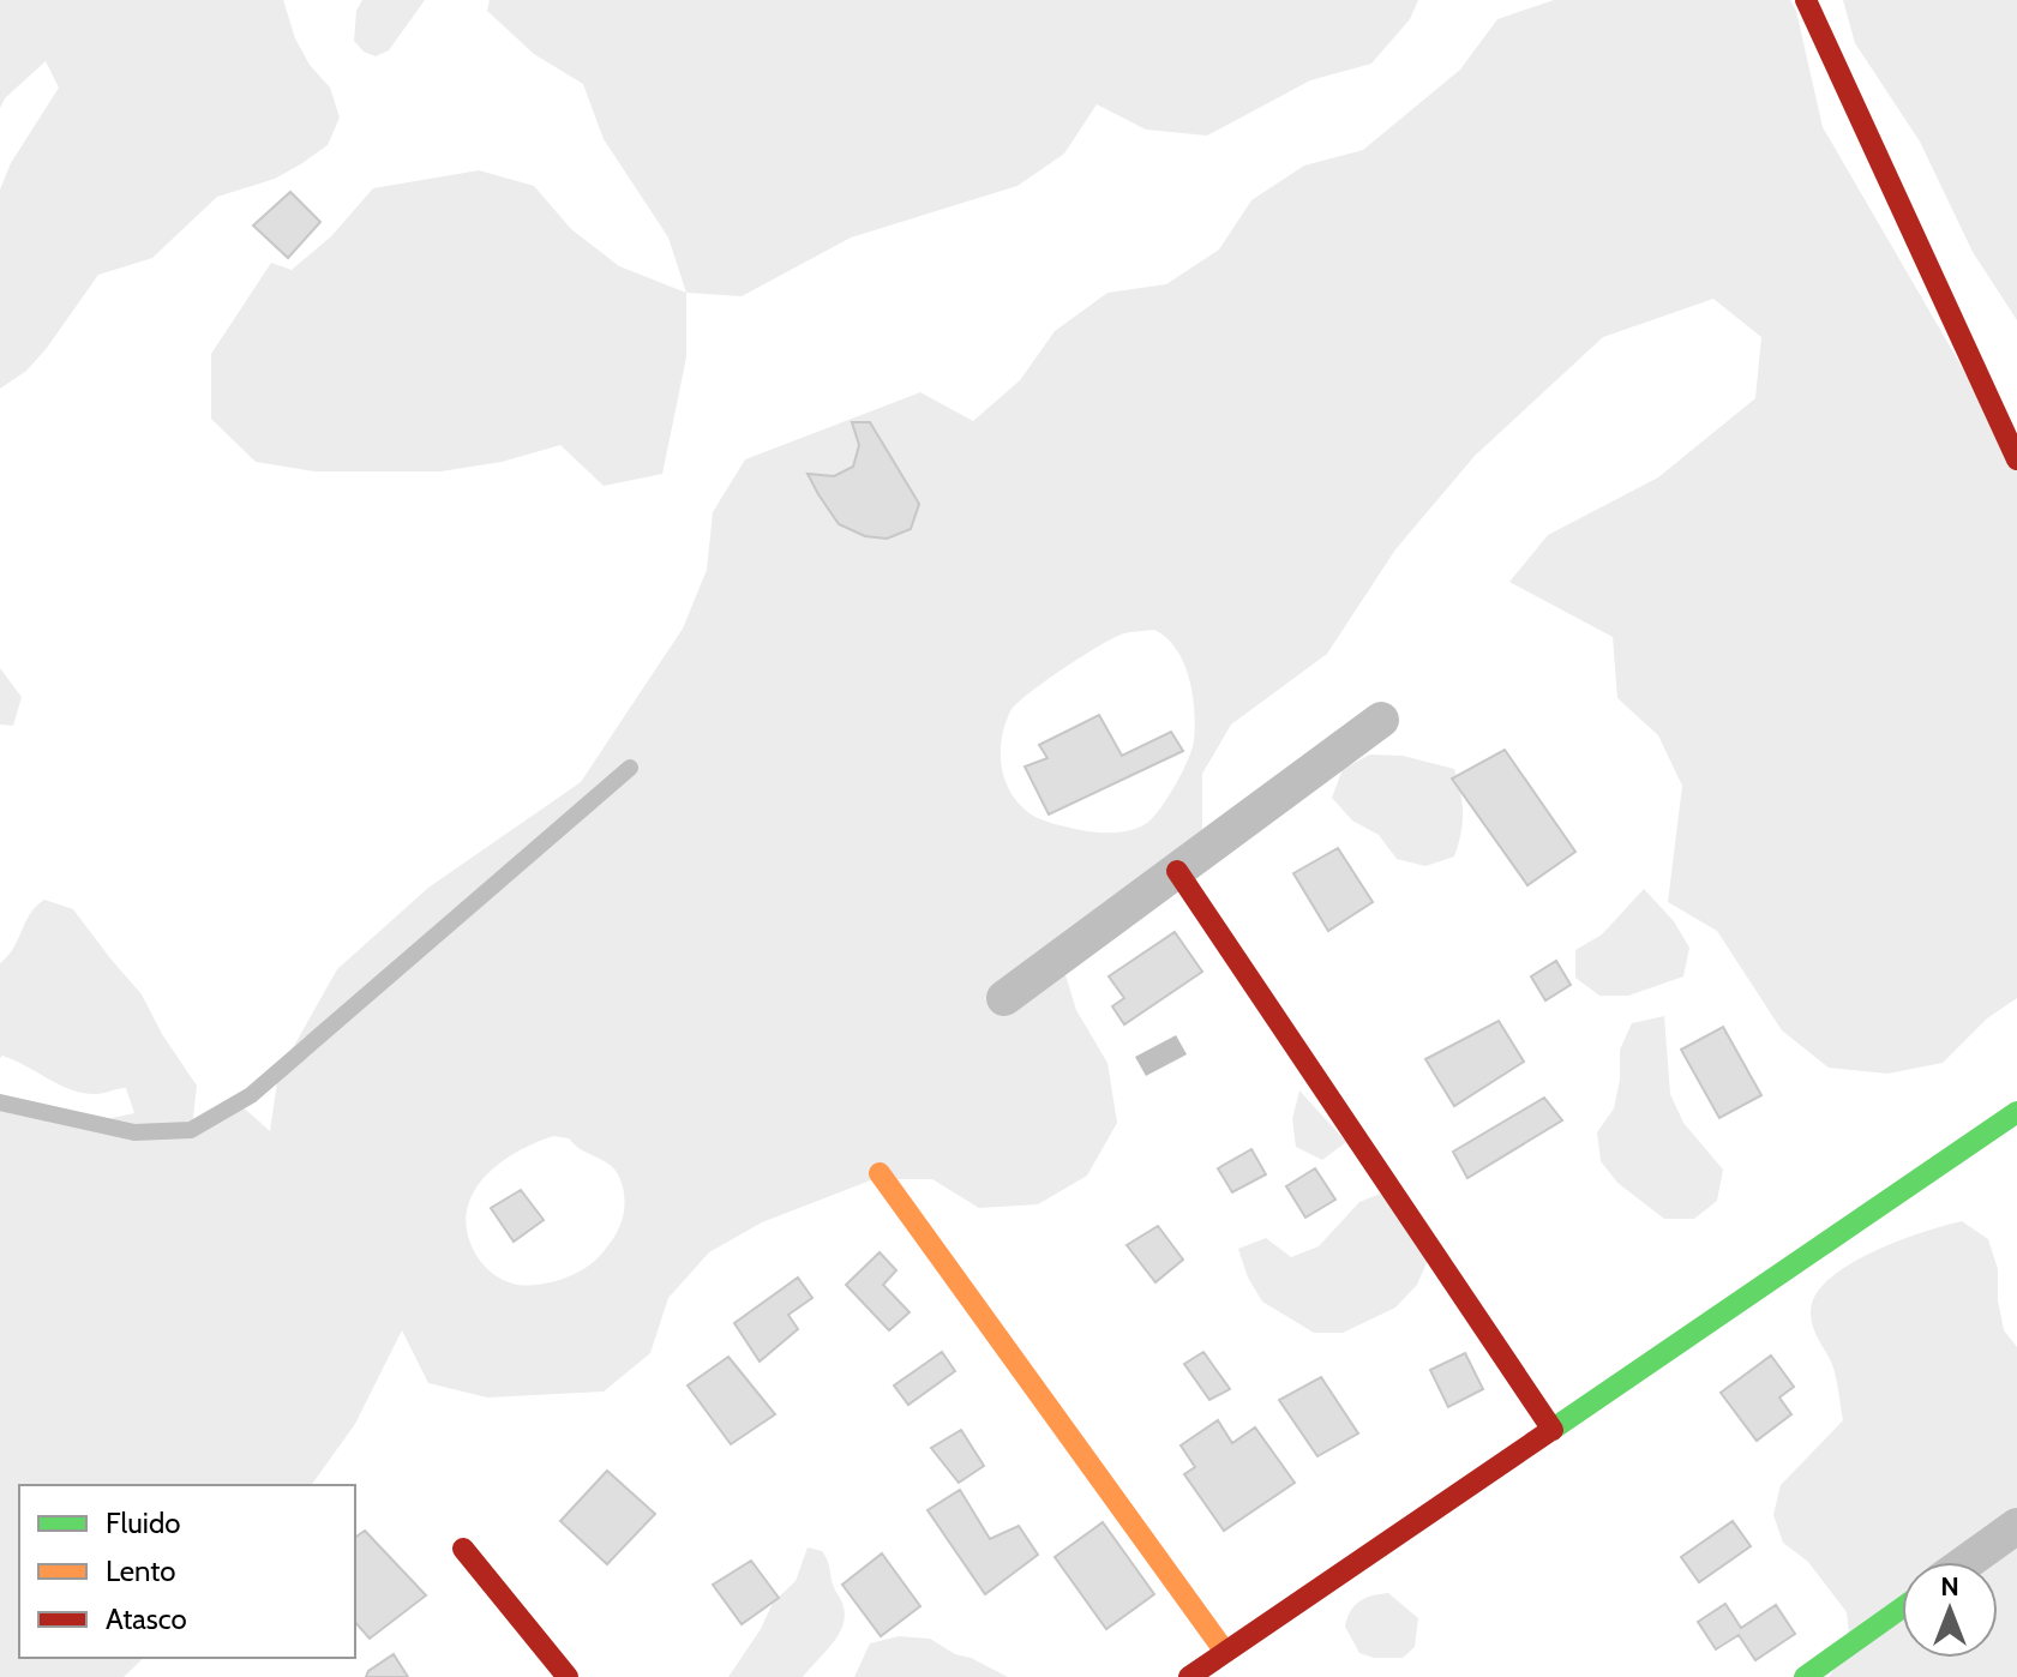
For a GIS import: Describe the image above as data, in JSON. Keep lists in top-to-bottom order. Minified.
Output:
{"legend":["Fluido","Lento","Atasco"],"north":"top"}
